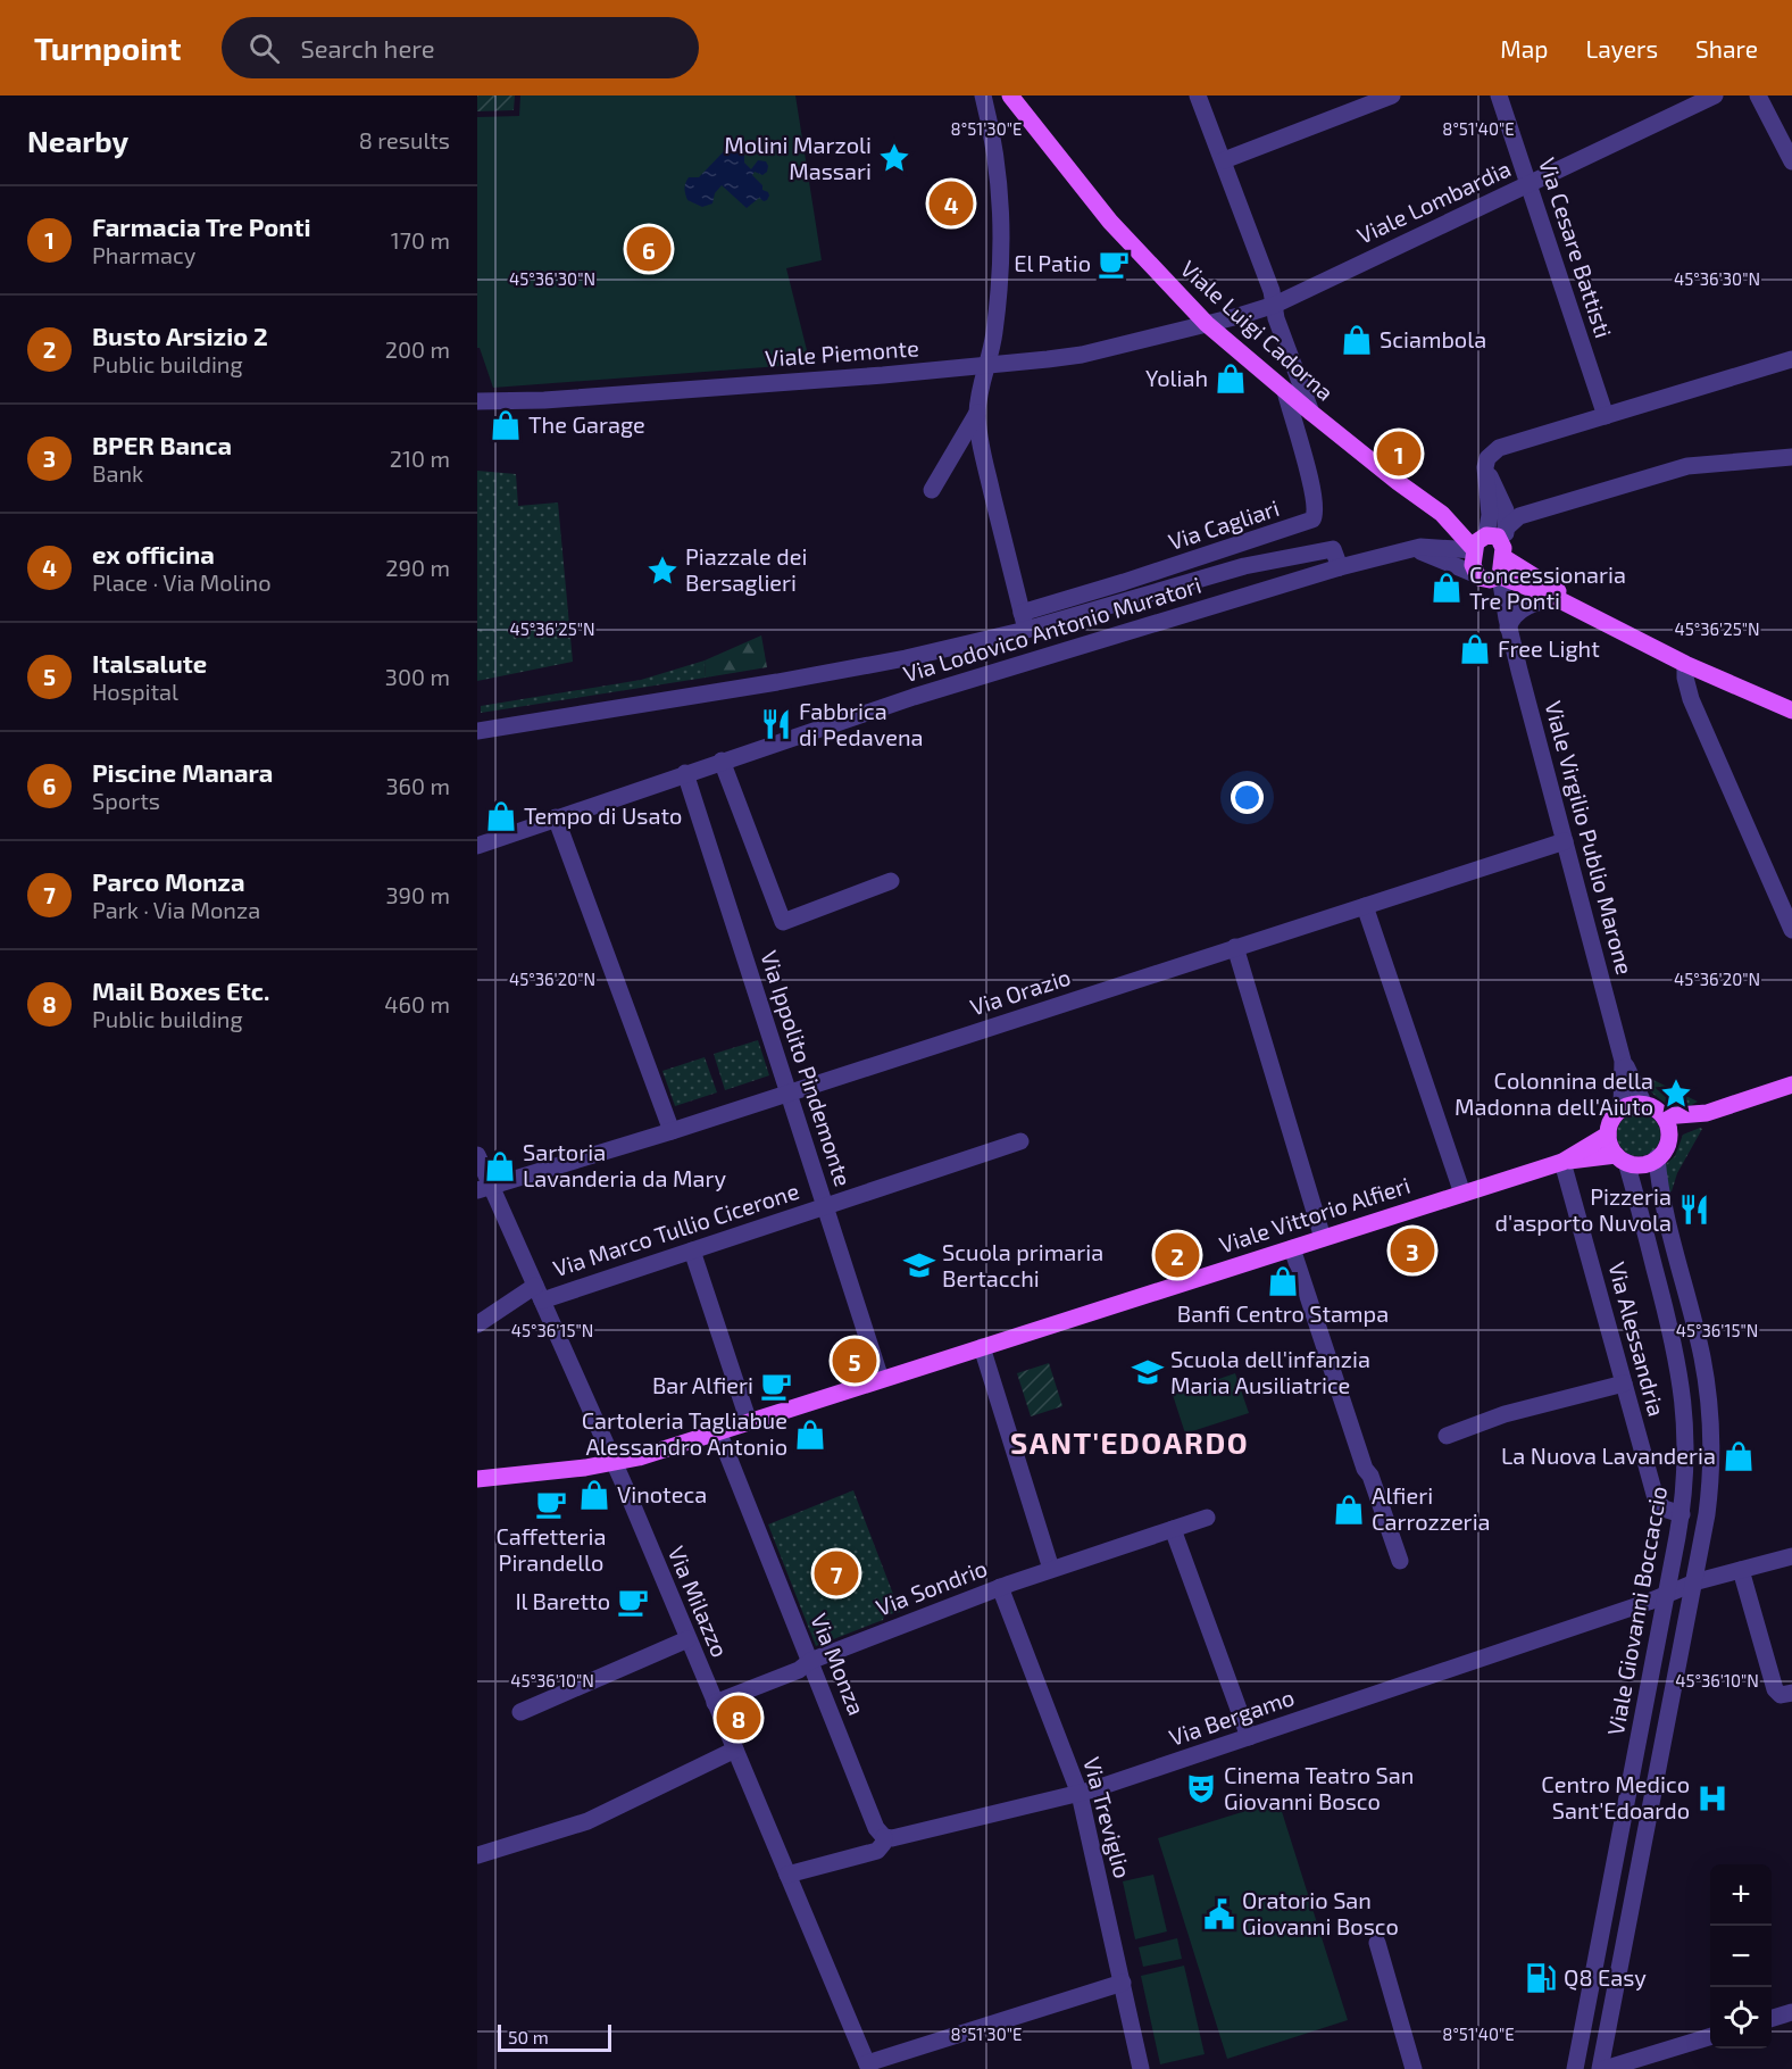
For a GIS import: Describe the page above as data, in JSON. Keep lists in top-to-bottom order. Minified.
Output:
{"streets":{"main road":["Viale Luigi Cadorna","Viale Vittorio Alfieri"],"street":["Viale Lombardia","Via Cesare Battisti","Viale Piemonte","Via Cagliari","Via Lodovico Antonio Muratori","Viale Virgilio Publio Marone","Via Orazio","Via Ippolito Pindemonte","Via Marco Tullio Cicerone","Via Alessandria","Via Sondrio","Via Milazzo","Viale Giovanni Boccaccio","Via Monza","Via Bergamo","Via Treviglio"]},"crossings":[["Viale Lombardia","Via Cesare Battisti"],["Viale Lombardia","Viale Luigi Cadorna"],["Viale Lombardia","Viale Piemonte"],["Viale Luigi Cadorna","Viale Piemonte"],["Viale Luigi Cadorna","Via Cagliari"],["Viale Luigi Cadorna","Via Lodovico Antonio Muratori"],["Via Lodovico Antonio Muratori","Via Ippolito Pindemonte"],["Viale Virgilio Publio Marone","Via Orazio"],["Viale Virgilio Publio Marone","Viale Vittorio Alfieri"],["Viale Virgilio Publio Marone","Viale Giovanni Boccaccio"],["Via Orazio","Via Ippolito Pindemonte"],["Via Orazio","Via Milazzo"],["Via Ippolito Pindemonte","Viale Vittorio Alfieri"],["Via Ippolito Pindemonte","Via Marco Tullio Cicerone"],["Viale Vittorio Alfieri","Via Alessandria"],["Viale Vittorio Alfieri","Via Milazzo"],["Viale Vittorio Alfieri","Viale Giovanni Boccaccio"],["Viale Vittorio Alfieri","Via Monza"],["Via Marco Tullio Cicerone","Via Milazzo"],["Via Alessandria","Viale Giovanni Boccaccio"],["Via Sondrio","Via Milazzo"],["Via Sondrio","Via Monza"],["Via Sondrio","Via Treviglio"],["Via Milazzo","Via Bergamo"],["Viale Giovanni Boccaccio","Via Bergamo"],["Via Monza","Via Bergamo"],["Via Bergamo","Via Treviglio"]],"districts":["SANT'EDOARDO"],"places":{"place":["Molini Marzoli Massari","Piazzale dei Bersaglieri","Colonnina della Madonna dell'Aiuto"],"cafe":["El Patio","Bar Alfieri","Caffetteria Pirandello","Il Baretto"],"shop":["Sciambola","Yoliah","The Garage","Concessionaria Tre Ponti","Free Light","Tempo di Usato","Sartoria Lavanderia da Mary","Banfi Centro Stampa","Cartoleria Tagliabue Alessandro Antonio","La Nuova Lavanderia","Vinoteca","Alfieri Carrozzeria"],"restaurant":["Fabbrica di Pedavena","Pizzeria d'asporto Nuvola"],"school or university":["Scuola primaria Bertacchi","Scuola dell'infanzia Maria Ausiliatrice"],"theatre":["Cinema Teatro San Giovanni Bosco"],"hospital":["Centro Medico Sant'Edoardo"],"public building":["Oratorio San Giovanni Bosco"],"fuel station":["Q8 Easy"]},"scale_bar":"50 m","page":{"header":"Turnpoint","search":"Search here","nav":["Map","Layers","Share"],"heading":["Nearby","8 results"],"pins":["4","6","1","3","2","5","7","8"],"list":[{"mark":"1","name":"Farmacia Tre Ponti","note":"Pharmacy","value":"170 m"},{"mark":"2","name":"Busto Arsizio 2","note":"Public building","value":"200 m"},{"mark":"3","name":"BPER Banca","note":"Bank","value":"210 m"},{"mark":"4","name":"ex officina","note":"Place · Via Molino","value":"290 m"},{"mark":"5","name":"Italsalute","note":"Hospital","value":"300 m"},{"mark":"6","name":"Piscine Manara","note":"Sports","value":"360 m"},{"mark":"7","name":"Parco Monza","note":"Park · Via Monza","value":"390 m"},{"mark":"8","name":"Mail Boxes Etc.","note":"Public building","value":"460 m"}],"map_buttons":["+","−"],"scale":"50 m"},"coordinates":["8°51'30\"E","8°51'40\"E","45°36'30\"N","45°36'25\"N","45°36'20\"N","45°36'15\"N","45°36'10\"N"]}
